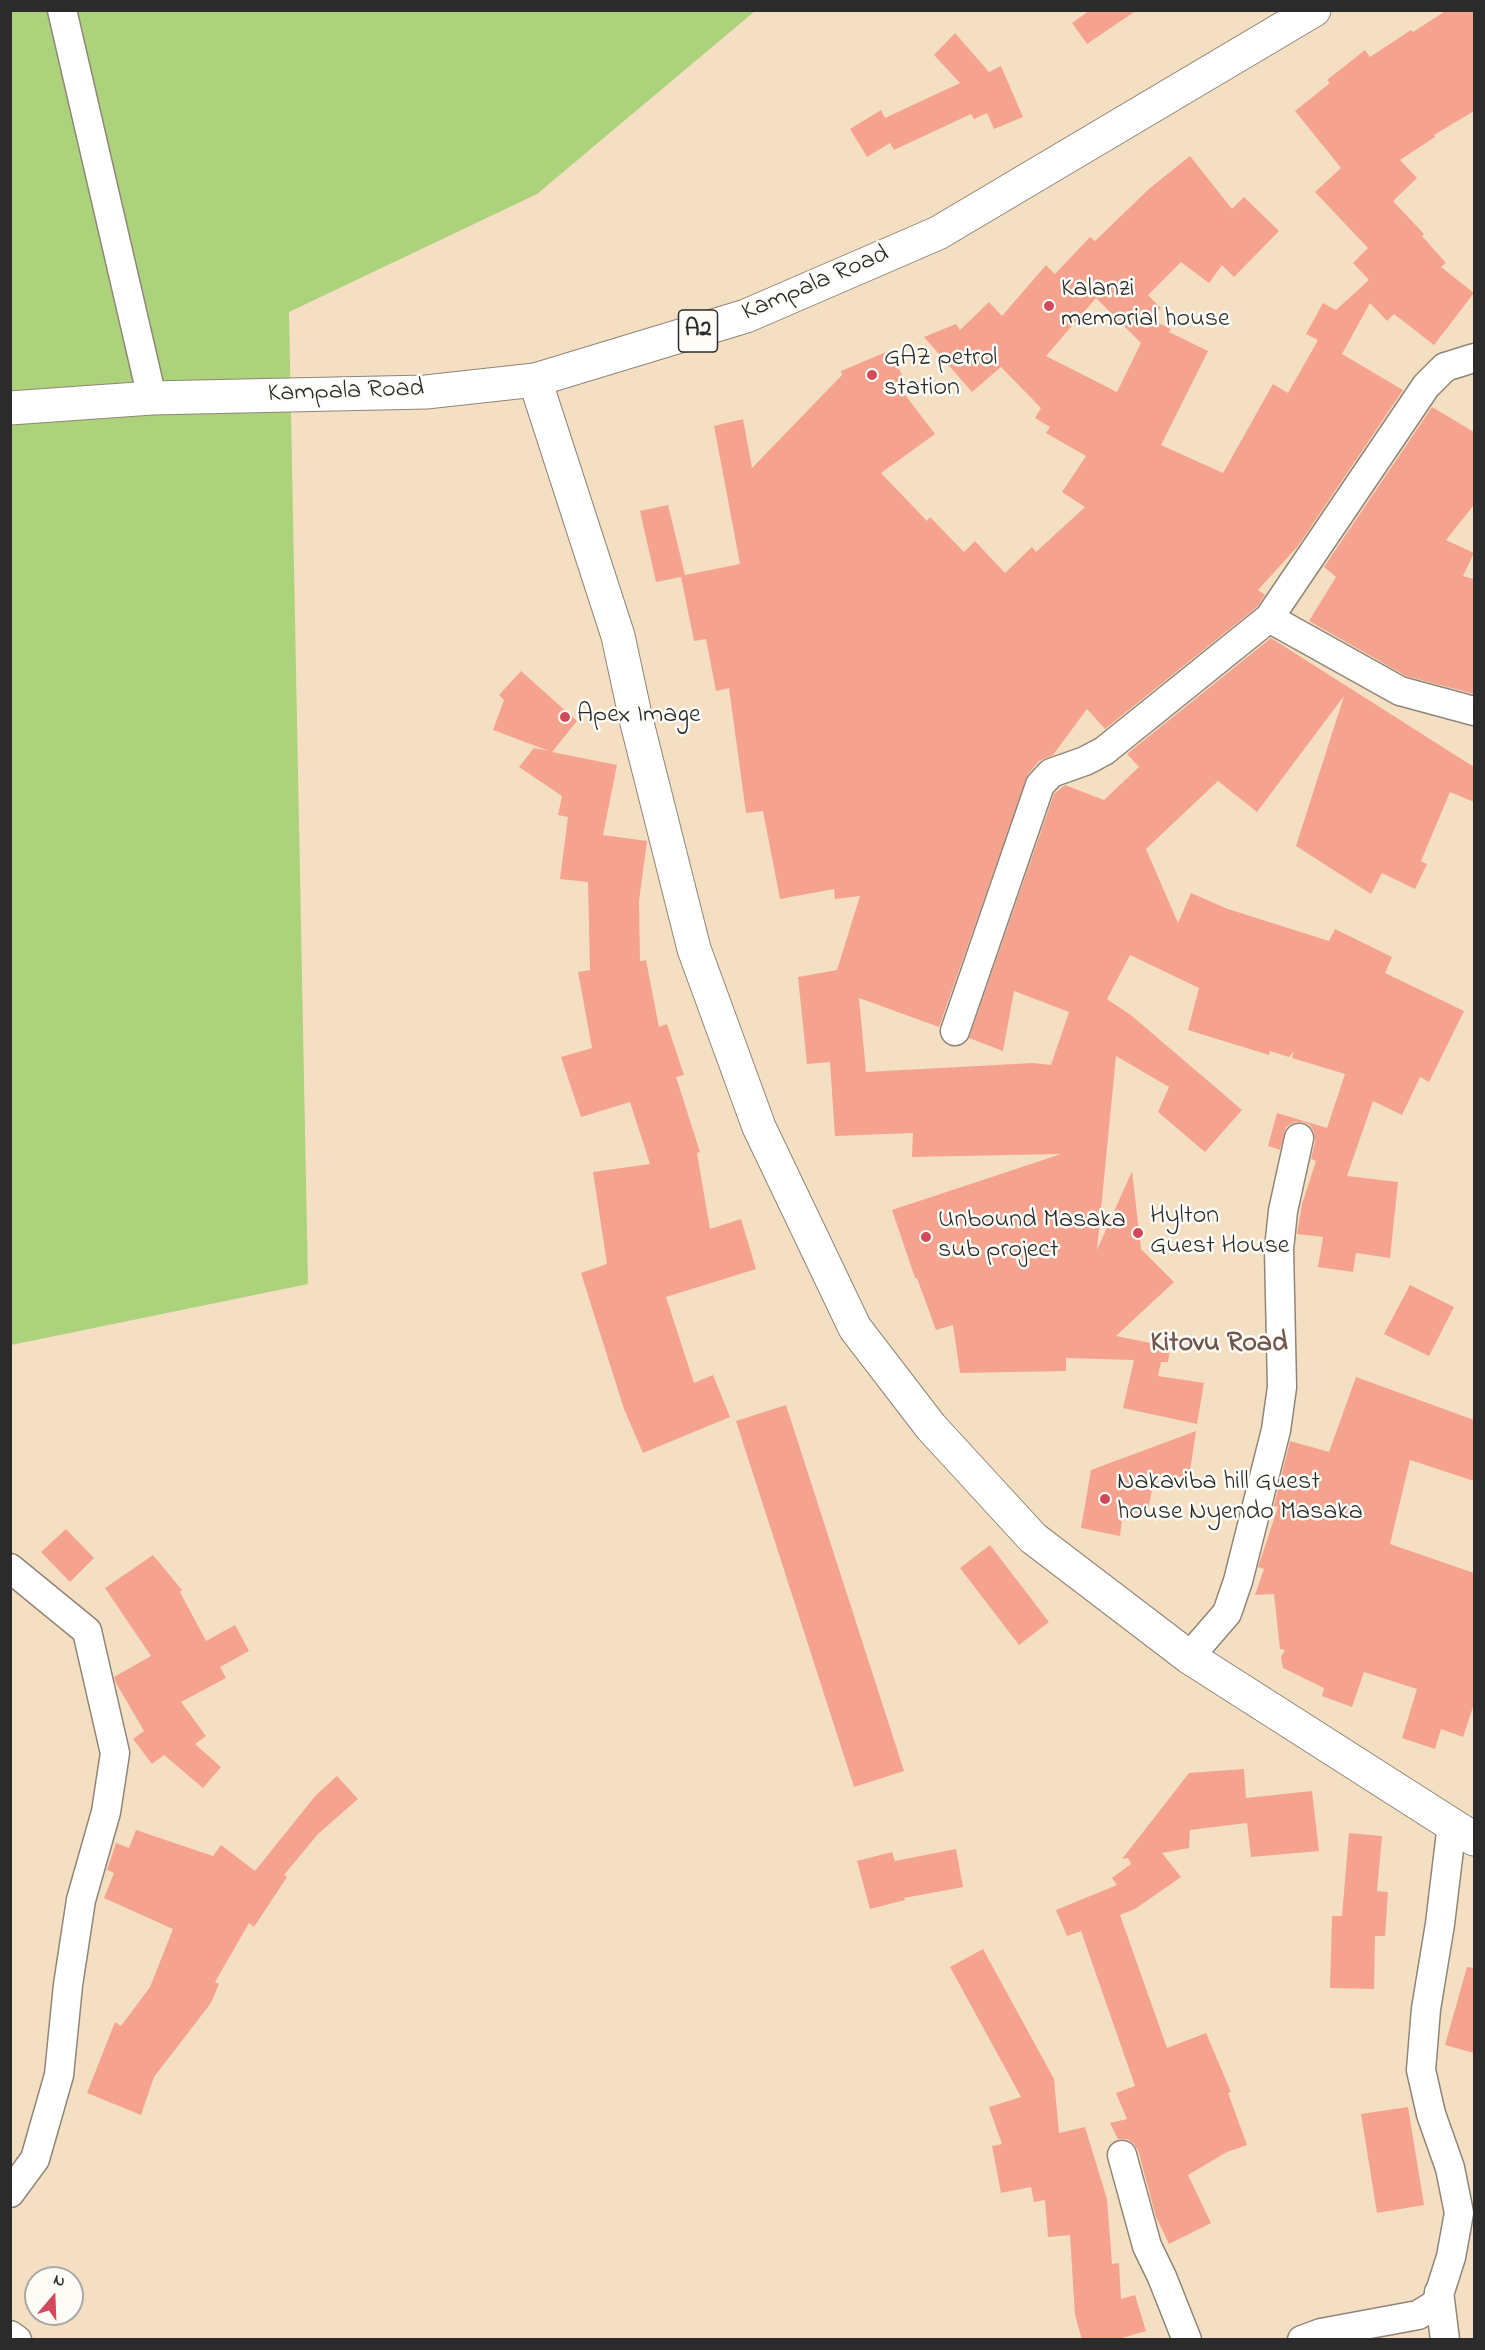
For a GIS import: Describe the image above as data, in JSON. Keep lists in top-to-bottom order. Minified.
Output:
{"streets":{"street":["Kampala Road","A2"]},"districts":["Kitovu Road"],"places":["Kalanzi memorial house","GAZ petrol station","Apex Image","Hylton Guest House","Unbound Masaka sub project","Nakaviba hill Guest house Nyendo Masaka"],"north":"top"}
